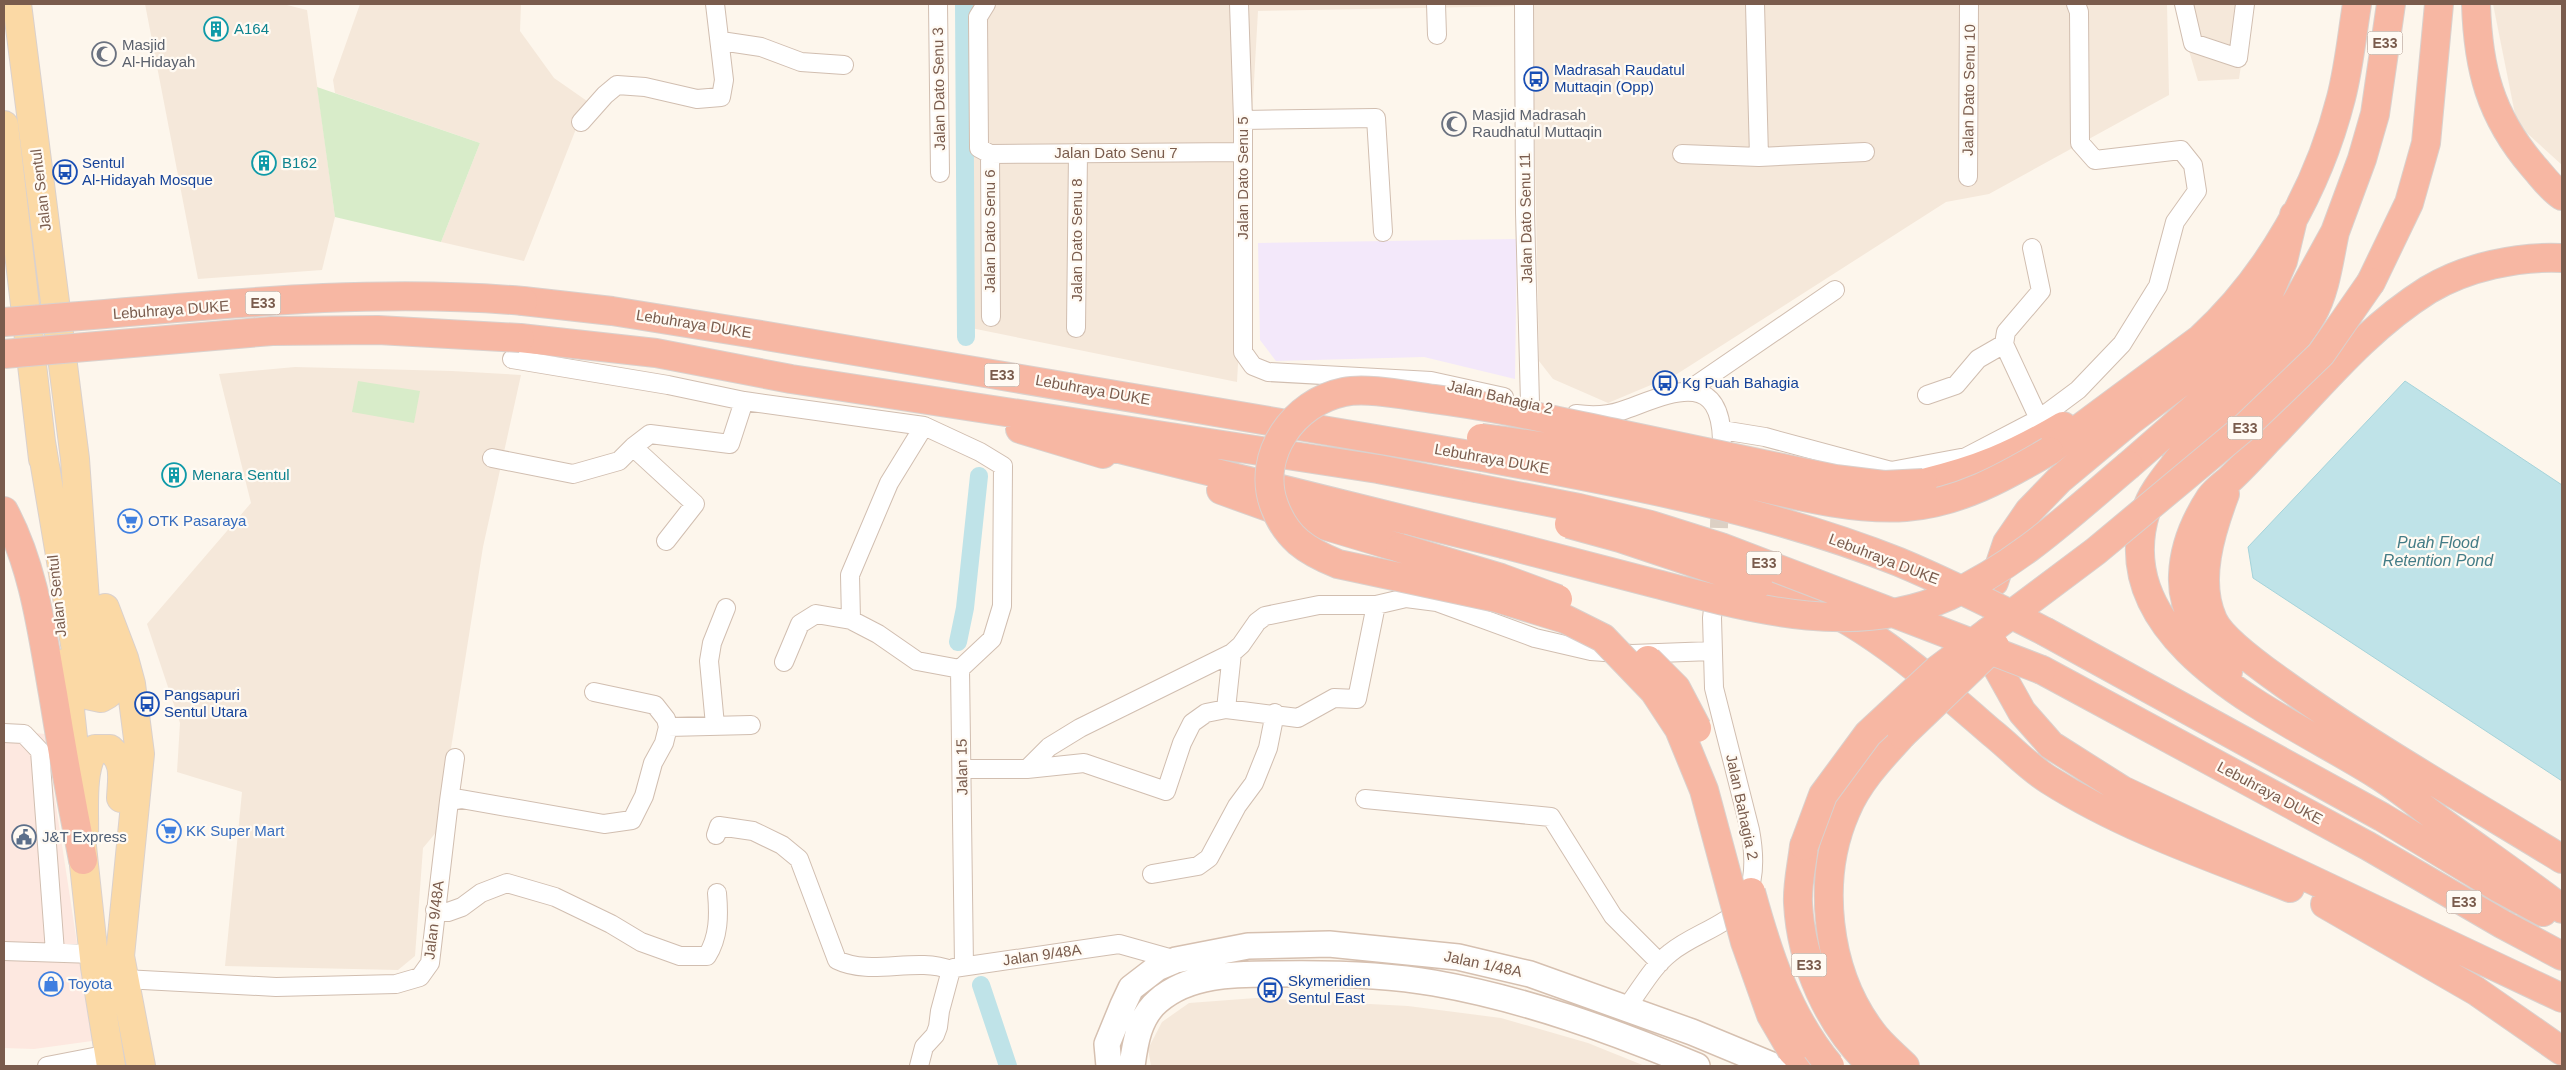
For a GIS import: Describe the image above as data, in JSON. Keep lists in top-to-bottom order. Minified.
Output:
{"streets":{"highway":["E33","Lebuhraya DUKE"],"main road":["Jalan Sentul","Jalan 1/48A"],"street":["Jalan Dato Senu 3","Jalan Dato Senu 10","Jalan Dato Senu 7","Jalan Dato Senu 5","Jalan Dato Senu 11","Jalan Dato Senu 6","Jalan Dato Senu 8","Jalan Bahagia 2","Jalan 15","Jalan 9/48A"]},"crossings":[["Jalan Dato Senu 7","Jalan Dato Senu 5"],["Jalan Dato Senu 7","Jalan Dato Senu 6"],["Jalan Dato Senu 7","Jalan Dato Senu 8"],["Jalan Dato Senu 5","Jalan Bahagia 2"],["Jalan Sentul","Jalan 9/48A"],["Jalan Dato Senu 11","Jalan Bahagia 2"],["Jalan Bahagia 2","Jalan 1/48A"],["Jalan 15","Jalan 9/48A"],["Jalan 9/48A","Jalan 1/48A"]],"water":["Puah Flood Retention Pond"],"places":{"building":["A164","B162","Menara Sentul"],"mosque":["Masjid Al-Hidayah","Masjid Madrasah Raudhatul Muttaqin"],"bus stop":["Madrasah Raudatul Muttaqin (Opp)","Sentul Al-Hidayah Mosque","Kg Puah Bahagia","Pangsapuri Sentul Utara","Skymeridien Sentul East"],"supermarket":["OTK Pasaraya","KK Super Mart"],"public building":["J&T Express"],"shop":["Toyota"]}}
